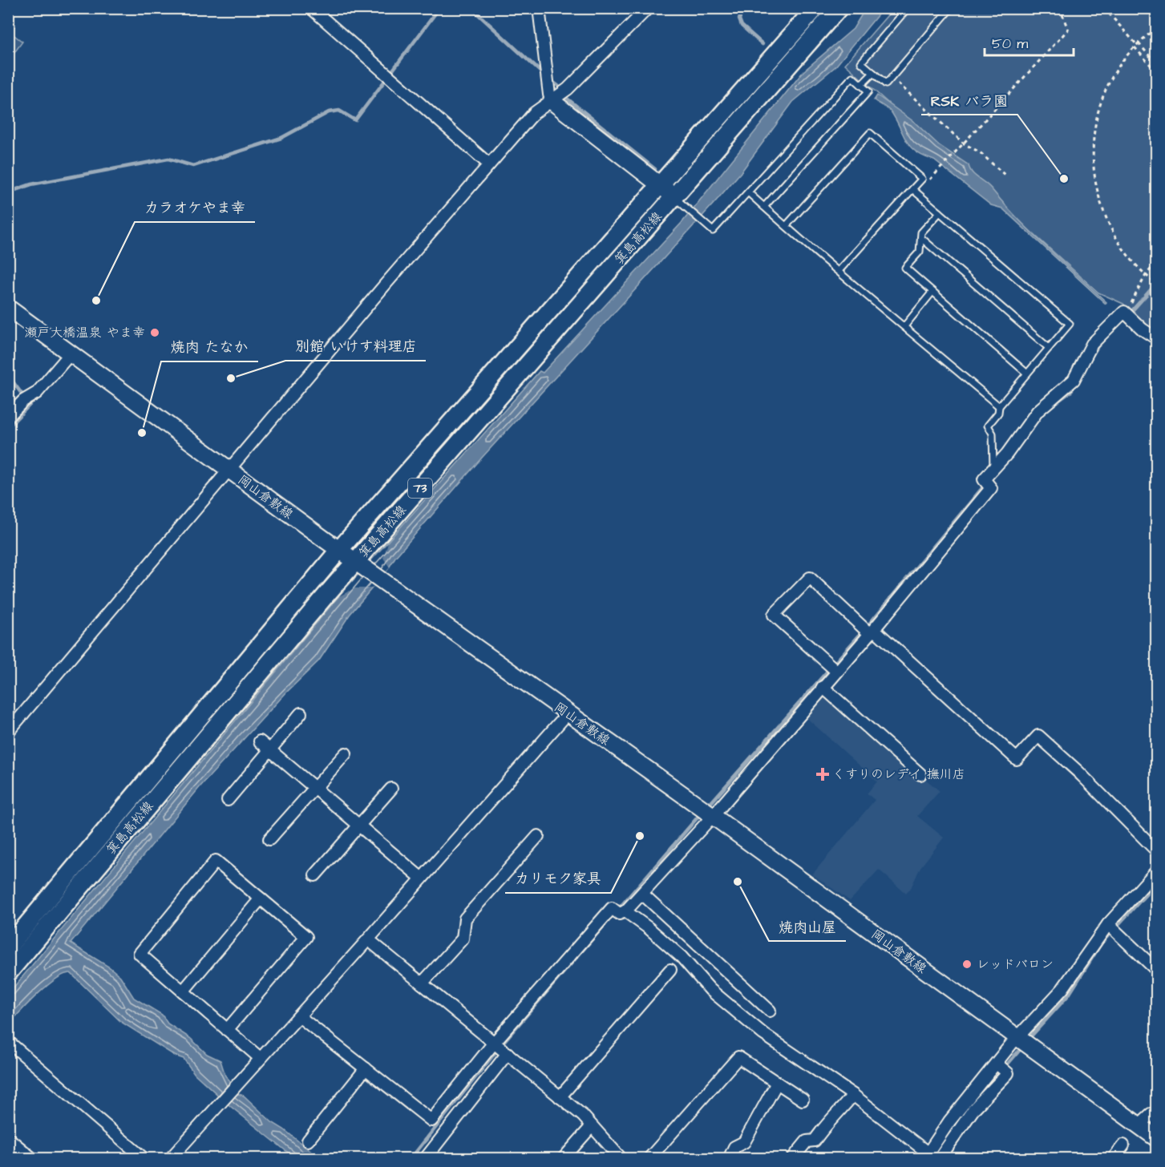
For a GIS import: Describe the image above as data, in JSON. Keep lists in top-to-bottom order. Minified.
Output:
{"streets":{"main road":["箕島高松線","73","岡山倉敷線"]},"crossings":[["箕島高松線","岡山倉敷線"]],"places":{"other":["RSK バラ園","カラオケやま幸","瀬戸大橋温泉 やま幸","別館 いけす料理店","焼肉 たなか","カリモク家具","焼肉山屋","レッドバロン"],"health":["くすりのレデイ 撫川店"]},"scale_bar":"50 m"}
